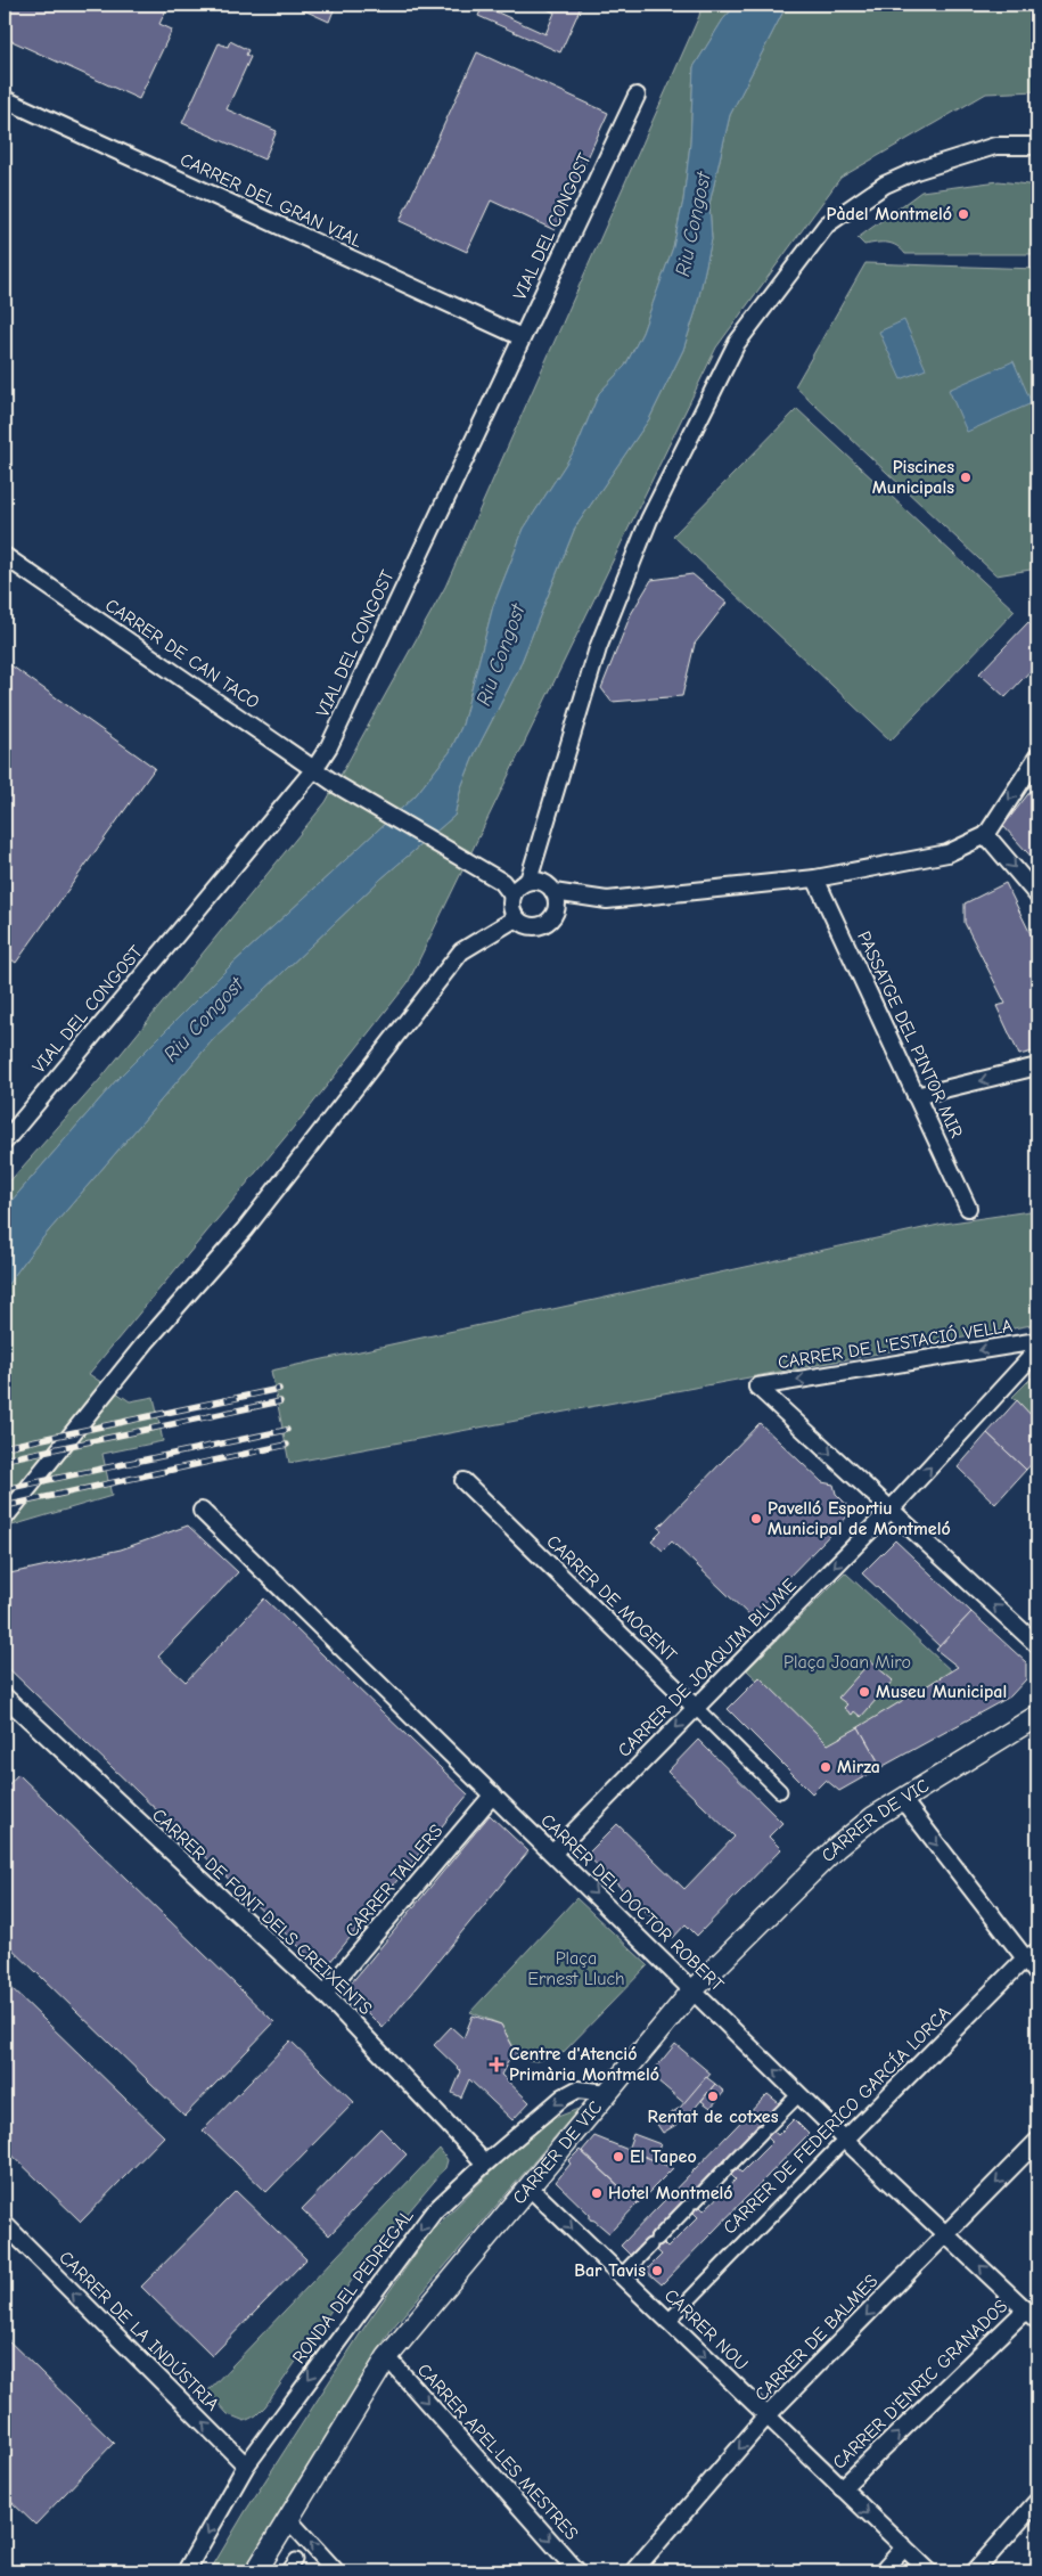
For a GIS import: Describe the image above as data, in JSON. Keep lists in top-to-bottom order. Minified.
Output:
{"streets":{"street":["CARRER DEL GRAN VIAL","VIAL DEL CONGOST","CARRER DE CAN TACO","PASSATGE DEL PINTOR MIR","CARRER DE L'ESTACIÓ VELLA","CARRER DE MOGENT","CARRER DE JOAQUIM BLUME","CARRER DE VIC","CARRER TALLERS","CARRER DEL DOCTOR ROBERT","CARRER DE FONT DELS CREIXENTS","CARRER DE FEDERICO GARCÍA LORCA","RONDA DEL PEDREGAL","CARRER NOU","CARRER DE LA INDÚSTRIA","CARRER DE BALMES","CARRER D'ENRIC GRANADOS","CARRER APEL·LES MESTRES"]},"crossings":[["CARRER DEL GRAN VIAL","VIAL DEL CONGOST"],["VIAL DEL CONGOST","CARRER DE CAN TACO"],["CARRER DE L'ESTACIÓ VELLA","CARRER DE JOAQUIM BLUME"],["CARRER DE MOGENT","CARRER DE JOAQUIM BLUME"],["CARRER DE JOAQUIM BLUME","CARRER DEL DOCTOR ROBERT"],["CARRER DE VIC","CARRER DEL DOCTOR ROBERT"],["CARRER DE VIC","RONDA DEL PEDREGAL"],["CARRER DE VIC","CARRER NOU"],["CARRER DE VIC","CARRER APEL·LES MESTRES"],["CARRER TALLERS","CARRER DEL DOCTOR ROBERT"],["CARRER TALLERS","CARRER DE FONT DELS CREIXENTS"],["CARRER DEL DOCTOR ROBERT","CARRER DE FEDERICO GARCÍA LORCA"],["CARRER DEL DOCTOR ROBERT","CARRER DE BALMES"],["CARRER DEL DOCTOR ROBERT","CARRER D'ENRIC GRANADOS"],["CARRER DE FONT DELS CREIXENTS","RONDA DEL PEDREGAL"],["CARRER DE FEDERICO GARCÍA LORCA","CARRER NOU"],["RONDA DEL PEDREGAL","CARRER DE LA INDÚSTRIA"],["CARRER NOU","CARRER DE BALMES"],["CARRER NOU","CARRER D'ENRIC GRANADOS"]],"one_way":["RONDA DEL PEDREGAL","CARRER NOU","CARRER DE LA INDÚSTRIA","CARRER DE BALMES","CARRER D'ENRIC GRANADOS","CARRER APEL·LES MESTRES"],"water":["Riu Congost"],"parks":["Plaça Joan Miro","Plaça Ernest Lluch"],"places":{"other":["Pàdel Montmeló","Piscines Municipals","Pavelló Esportiu Municipal de Montmeló","Museu Municipal","Mirza","Rentat de cotxes","El Tapeo","Hotel Montmeló","Bar Tavis"],"health":["Centre d'Atenció Primària Montmeló"]}}
